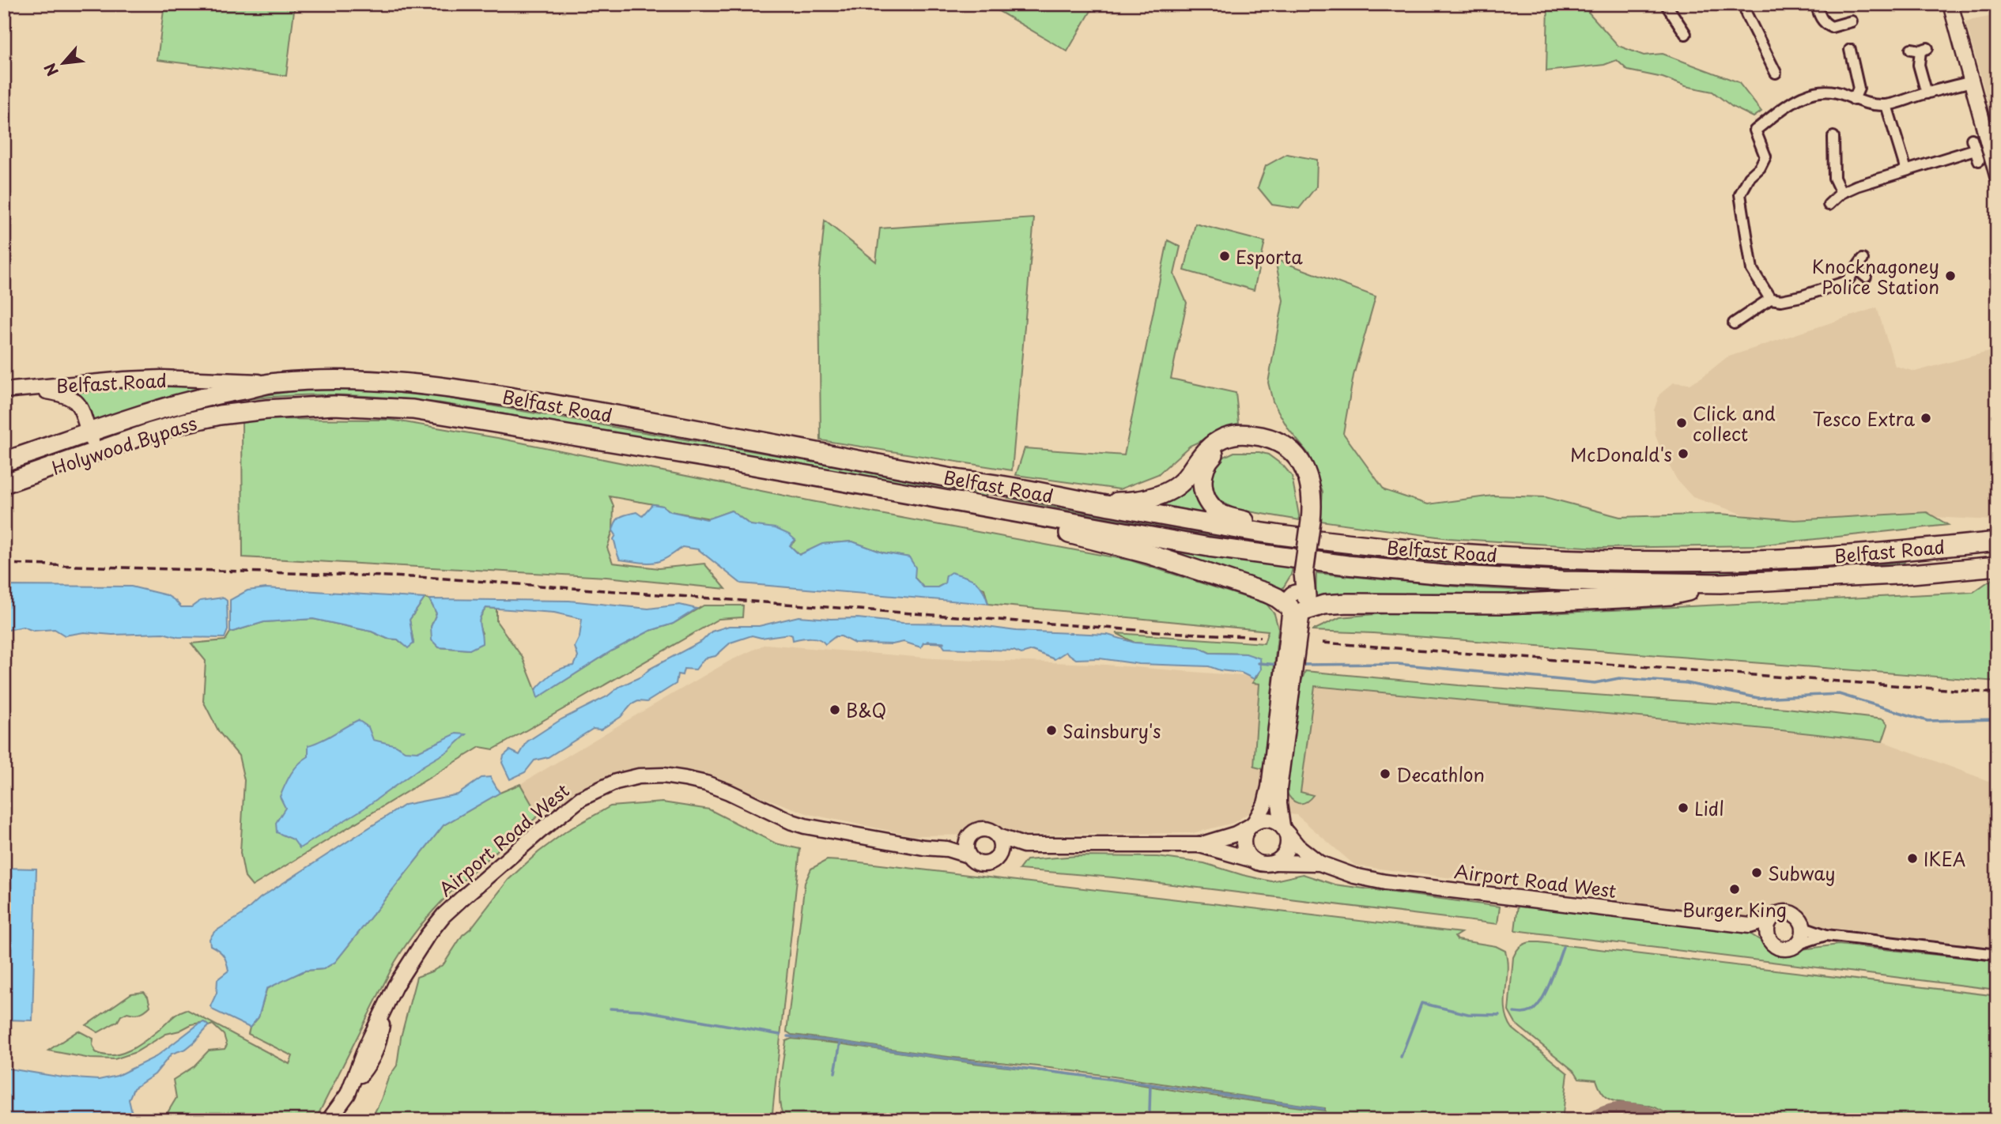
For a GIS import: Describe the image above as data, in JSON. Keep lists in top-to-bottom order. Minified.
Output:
{"streets":{"highway":["Belfast Road","Holywood Bypass"],"street":["Airport Road West"]},"crossings":[["Belfast Road","Holywood Bypass"]],"places":["Esporta","Knocknagoney Police Station","Tesco Extra","Click and collect","McDonald's","B&Q","Sainsbury's","Decathlon","Lidl","IKEA","Subway","Burger King"],"north":"bottom left"}
